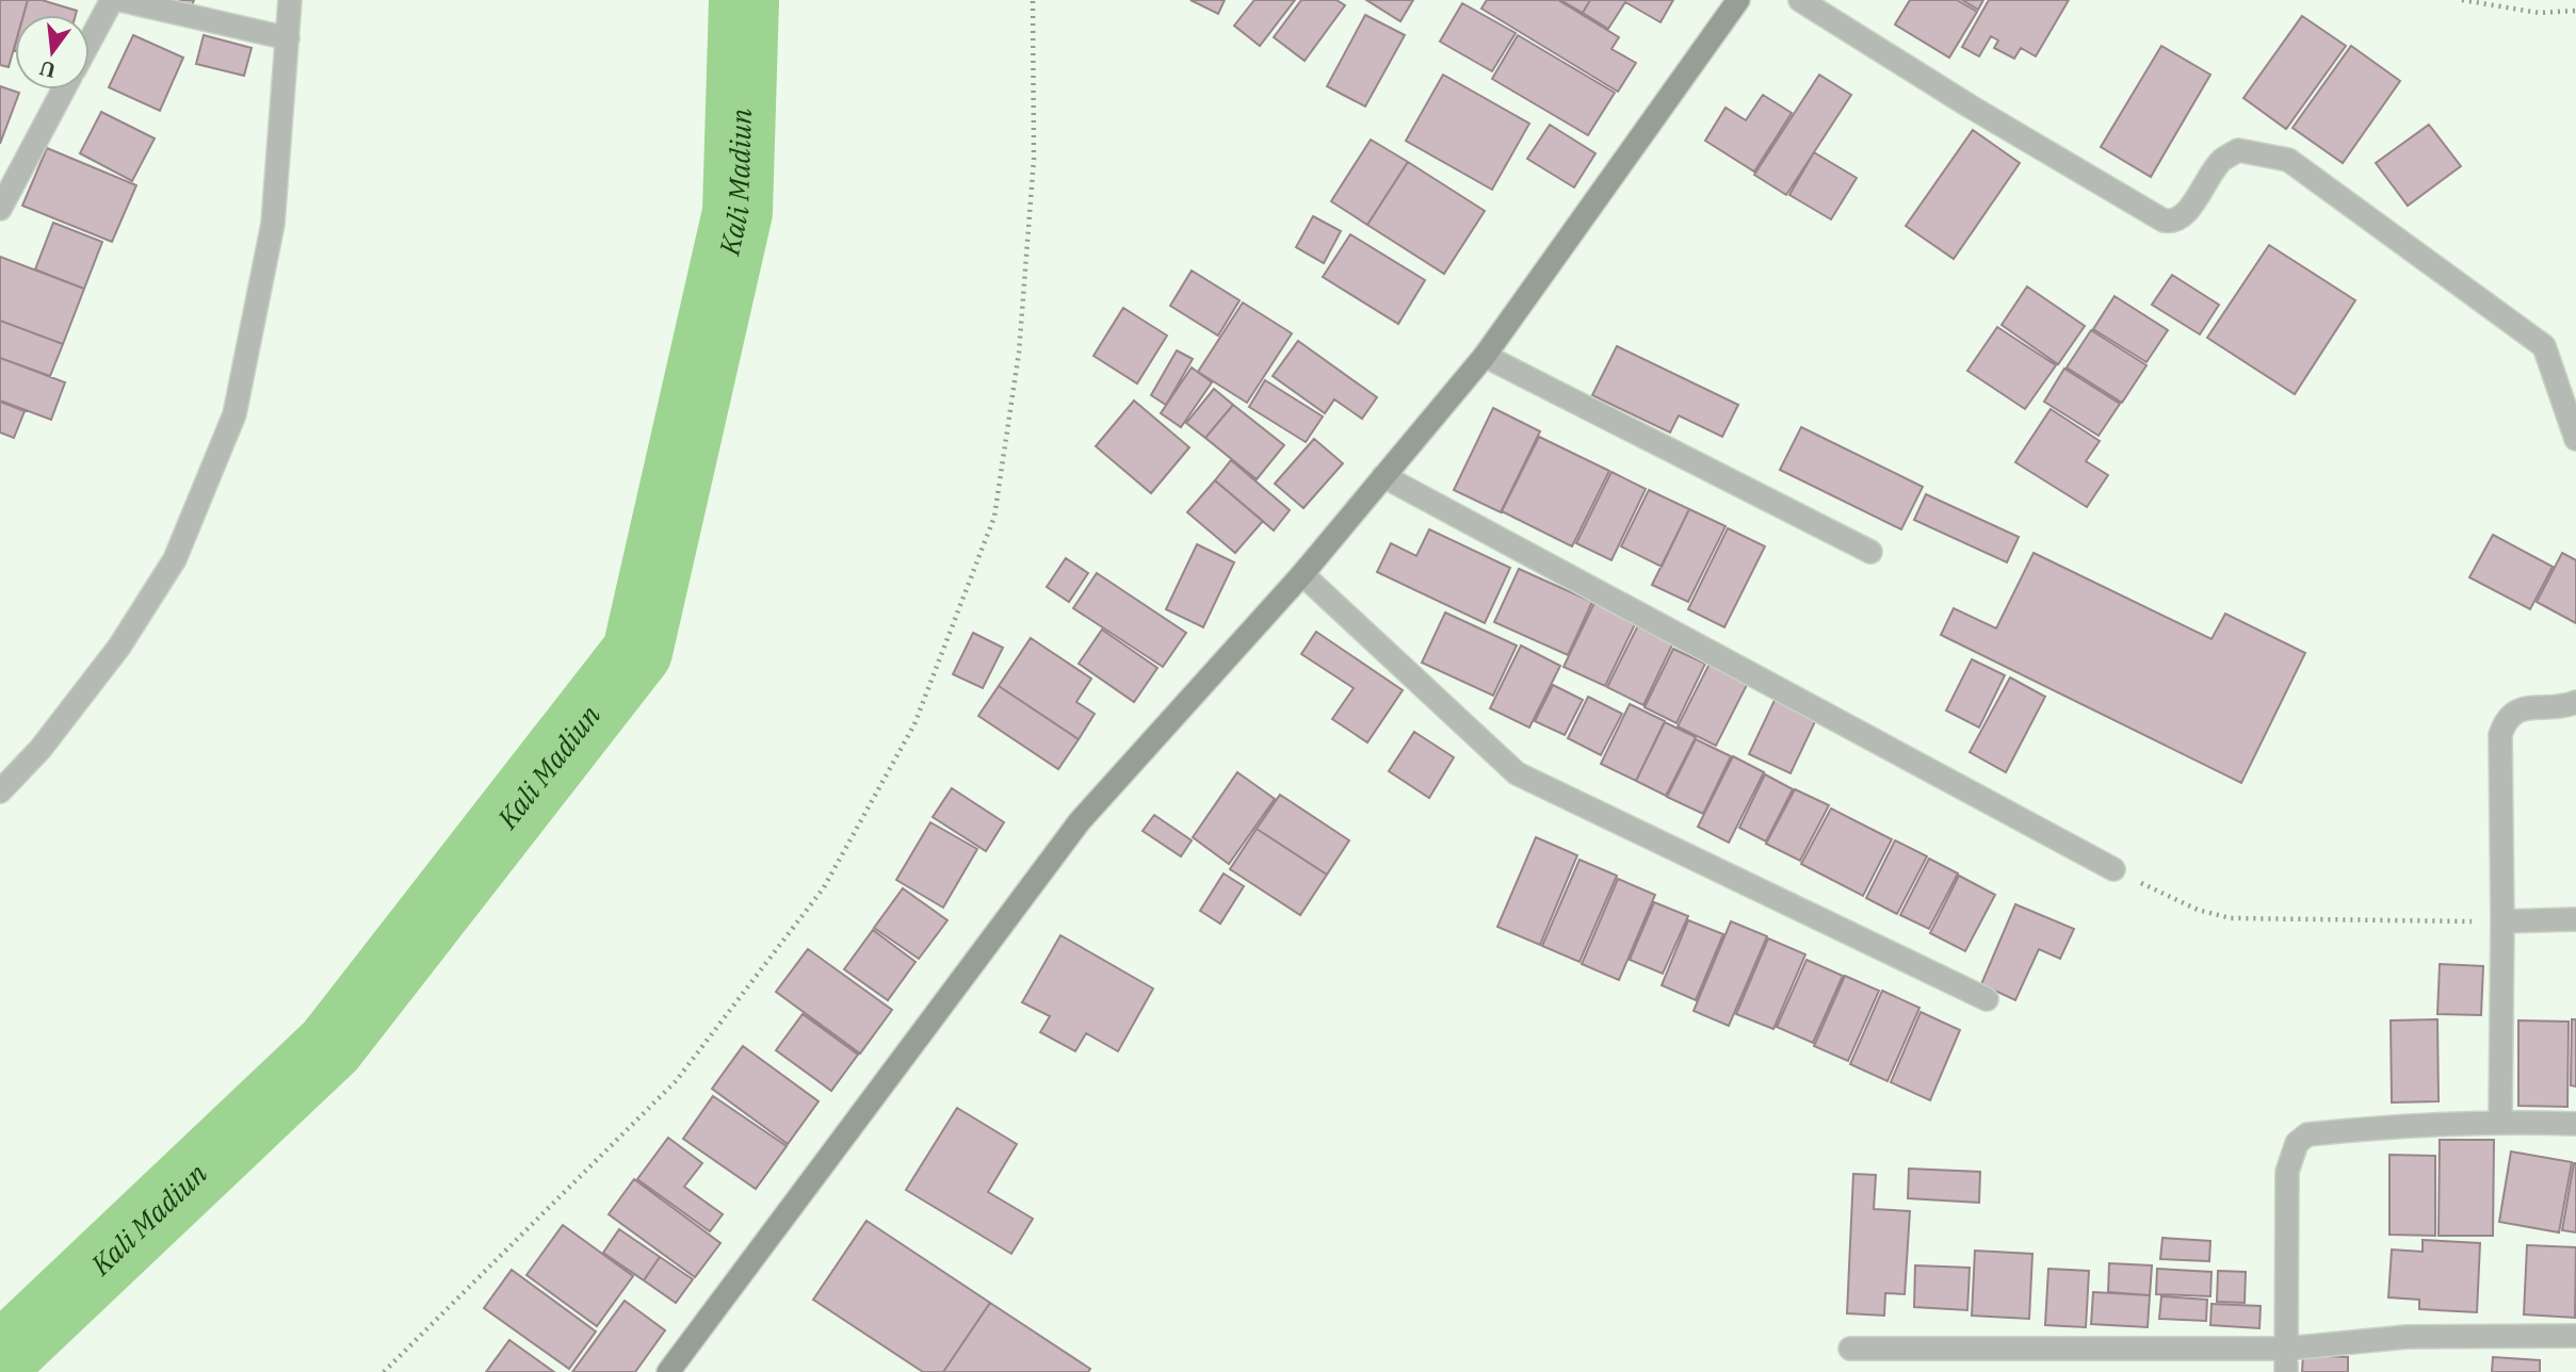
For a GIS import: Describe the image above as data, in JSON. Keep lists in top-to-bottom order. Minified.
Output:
{"water":["Kali Madiun"],"north":"bottom"}
